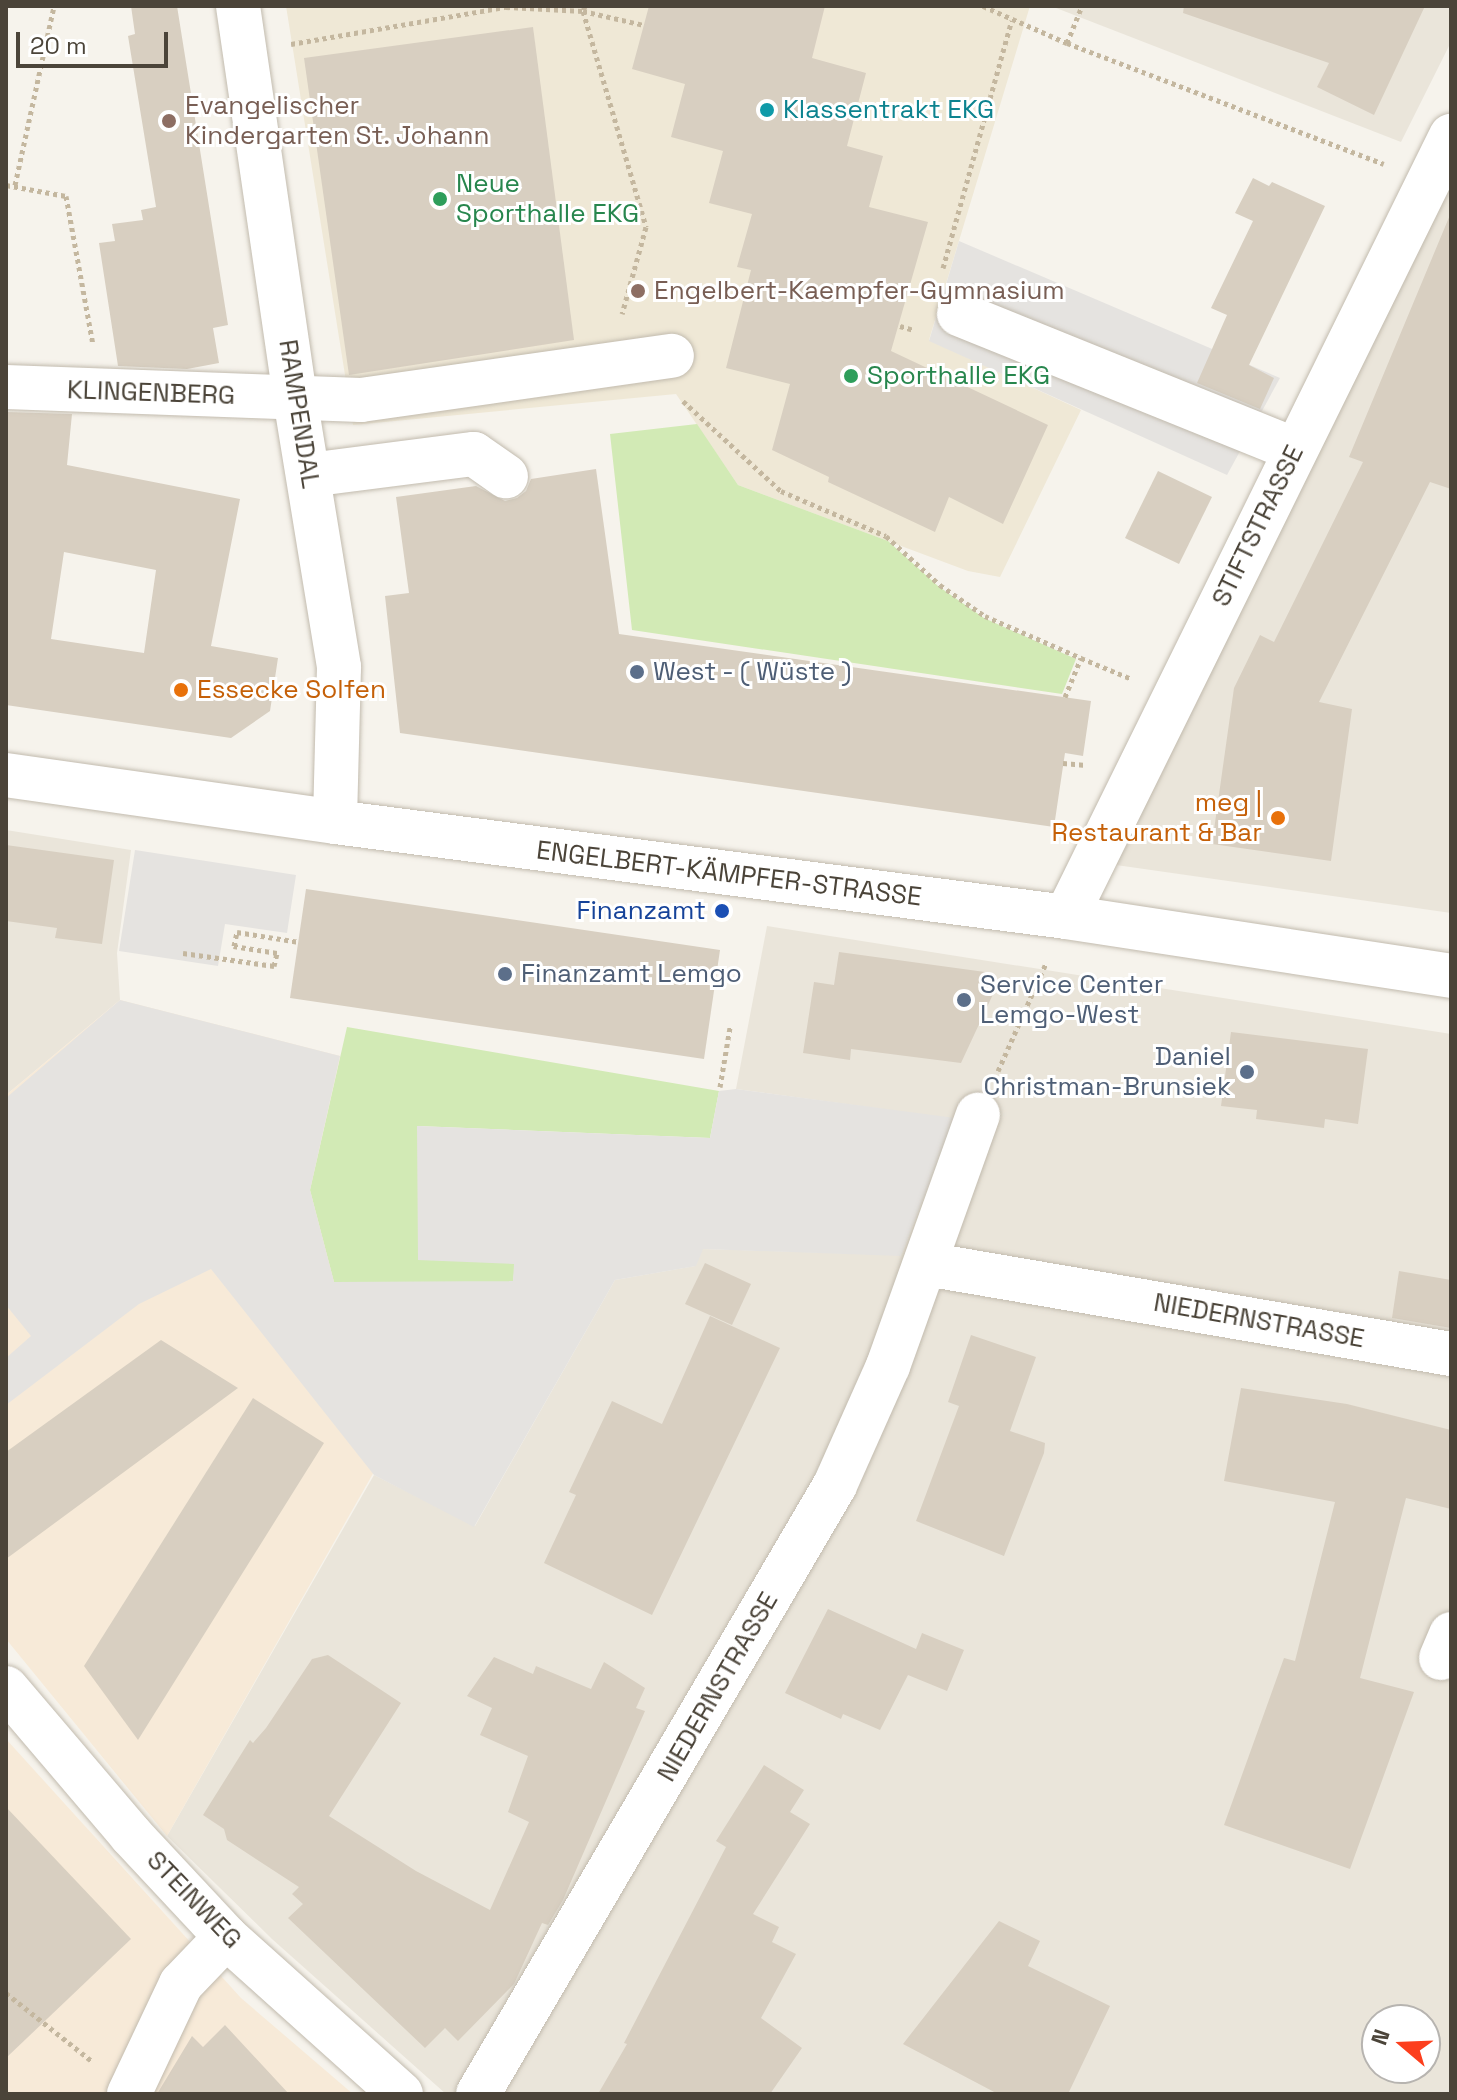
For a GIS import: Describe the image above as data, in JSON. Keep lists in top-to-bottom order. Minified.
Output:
{"streets":{"street":["KLINGENBERG","RAMPENDAL","STIFTSTRASSE","ENGELBERT-KÄMPFER-STRASSE","NIEDERNSTRASSE","STEINWEG"]},"crossings":[["KLINGENBERG","RAMPENDAL"],["RAMPENDAL","ENGELBERT-KÄMPFER-STRASSE"],["STIFTSTRASSE","ENGELBERT-KÄMPFER-STRASSE"]],"places":["Klassentrakt EKG","Evangelischer Kindergarten St. Johann","Neue Sporthalle EKG","Engelbert-Kaempfer-Gymnasium","Sporthalle EKG","West - ( Wüste )","Essecke Solfen","meg | Restaurant & Bar","Finanzamt","Finanzamt Lemgo","Service Center Lemgo-West","Daniel Christman-Brunsiek"],"scale_bar":"20 m","north":"left"}
